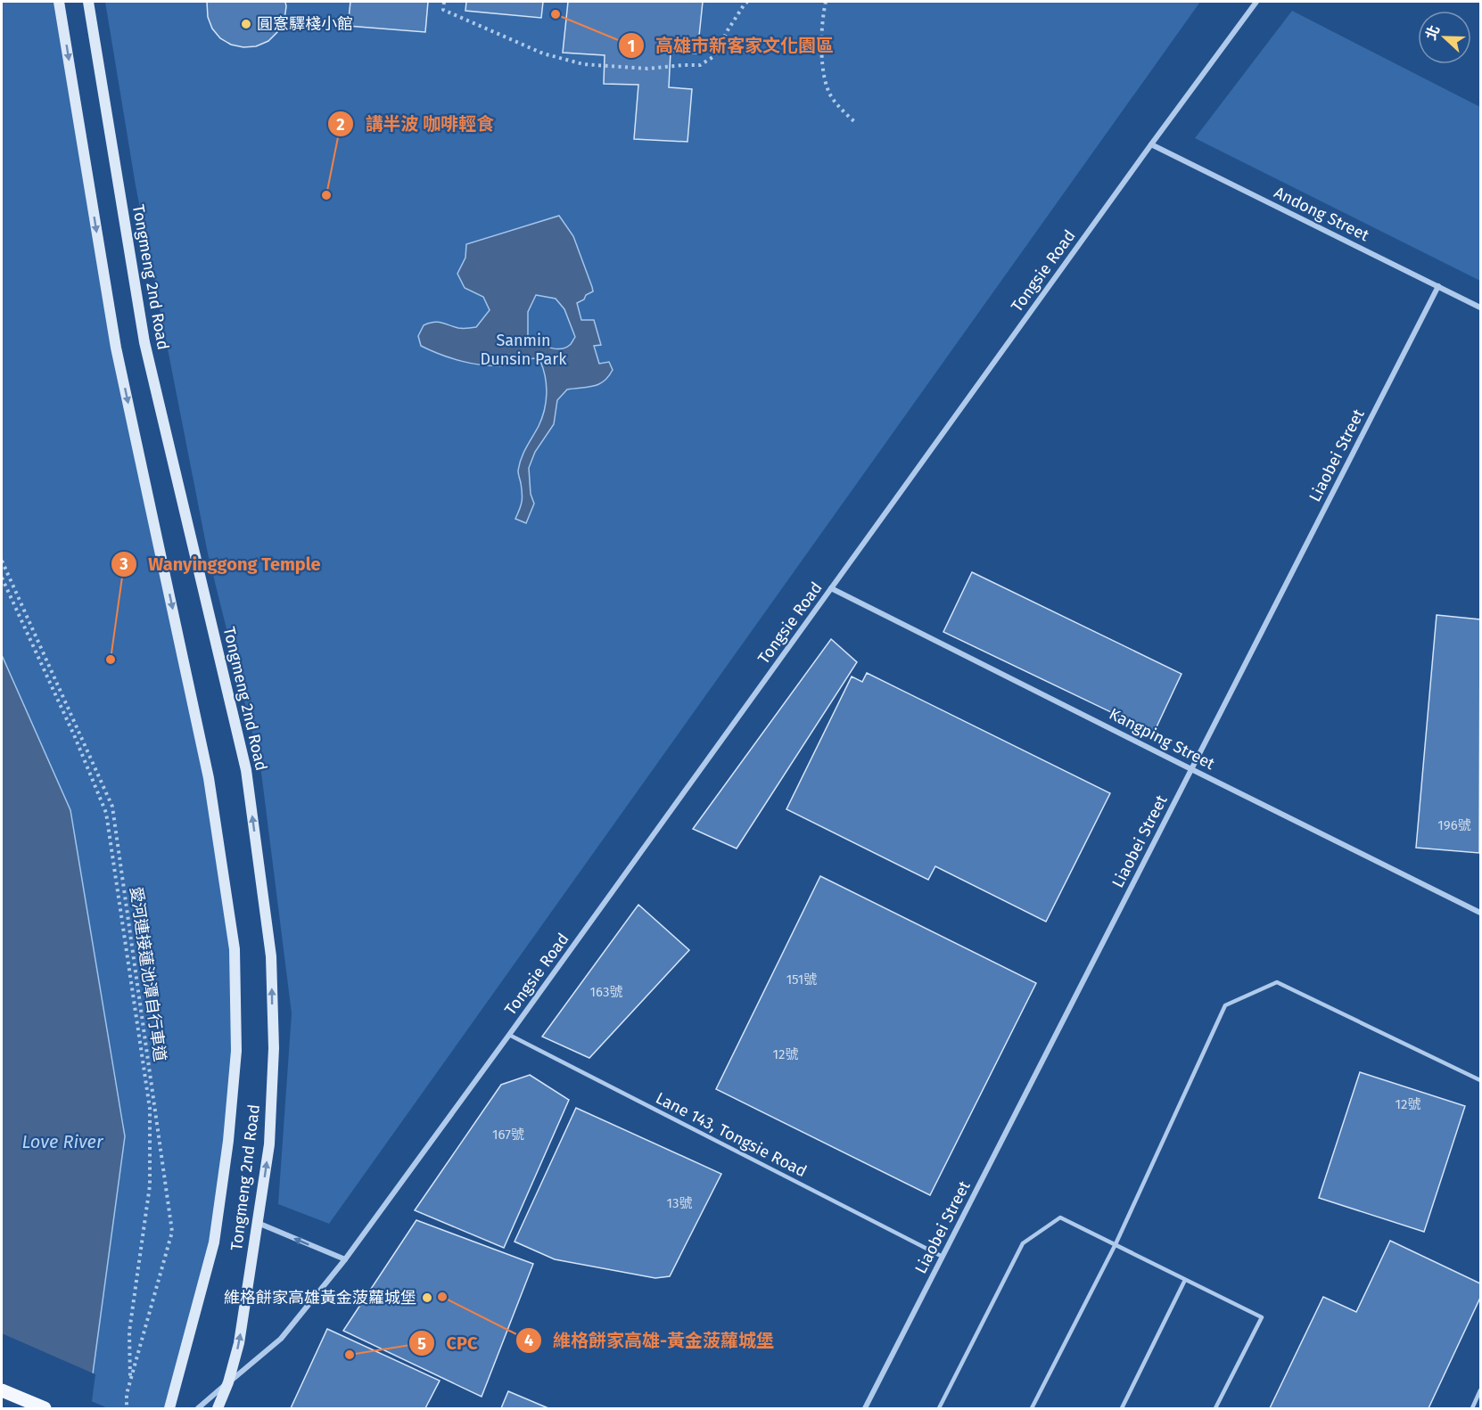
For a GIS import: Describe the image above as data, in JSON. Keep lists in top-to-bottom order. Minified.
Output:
{"streets":{"street":["Andong Street","Tongsie Road","Tongmeng 2nd Road","Liaobei Street","Kangping Street"],"lane":["Lane 143, Tongsie Road"],"path":["愛河連接蓮池潭自行車道"]},"crossings":[["Andong Street","Tongsie Road"],["Andong Street","Liaobei Street"],["Tongsie Road","Tongmeng 2nd Road"],["Tongsie Road","Kangping Street"],["Tongsie Road","Lane 143, Tongsie Road"],["Liaobei Street","Kangping Street"],["Liaobei Street","Lane 143, Tongsie Road"]],"water":["Love River"],"parks":["Sanmin Dunsin Park"],"places":["高雄市新客家文化園區","圓愙驛棧小館","講半波 咖啡輕食","Wanyinggong Temple","維格餅家高雄-黃金菠蘿城堡","維格餅家高雄黃金菠蘿城堡","CPC"],"house_numbers":["196號","151號","163號","12號","12號","167號","13號"],"north":"left"}
